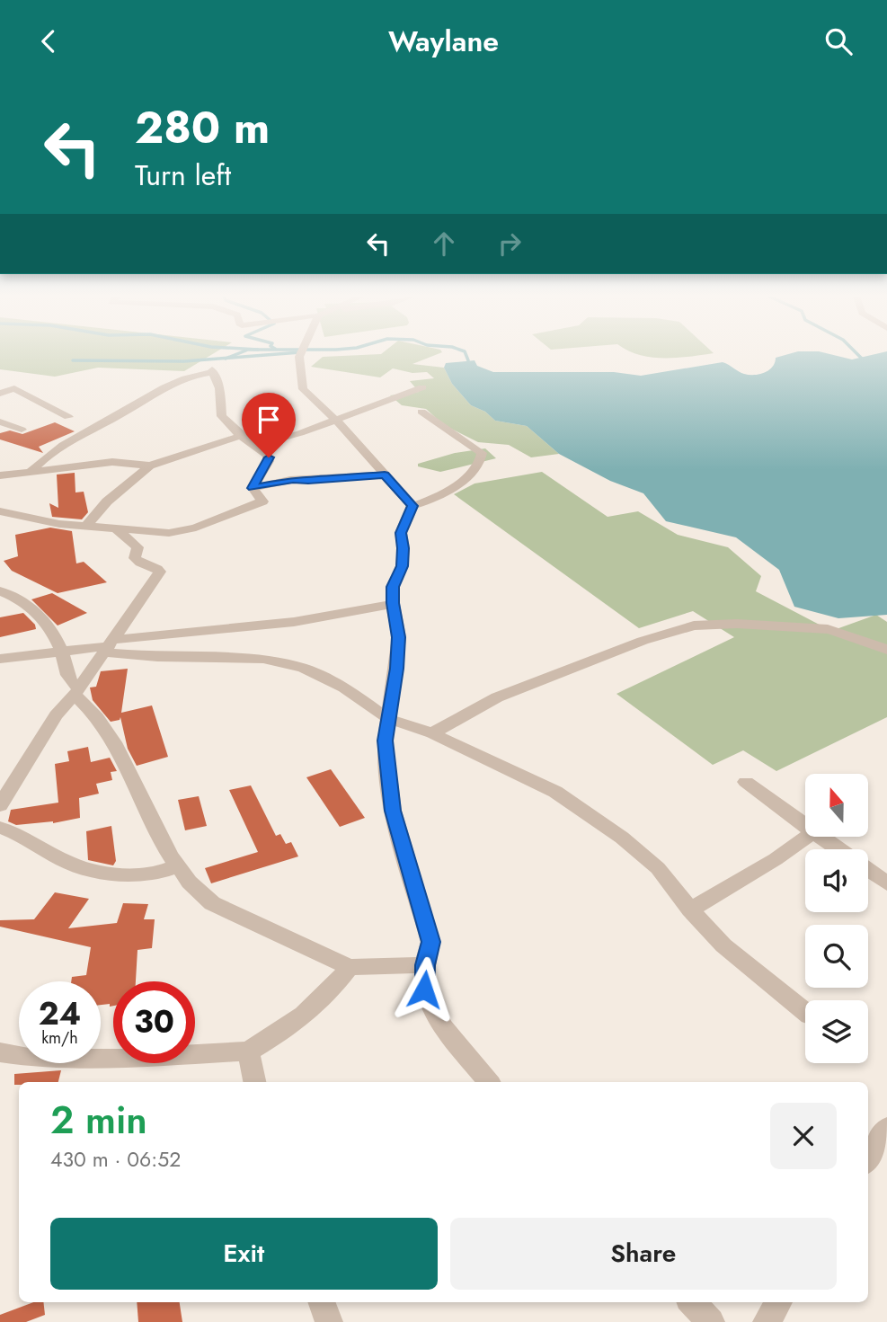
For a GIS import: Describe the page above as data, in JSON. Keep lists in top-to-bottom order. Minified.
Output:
{"north":"top","page":{"header":"Waylane","turn":["280 m","Turn left"],"speed":"24 km/h","limit":"30","heading":["2 min","430 m · 06:52"],"buttons":["Exit","Share"]}}
